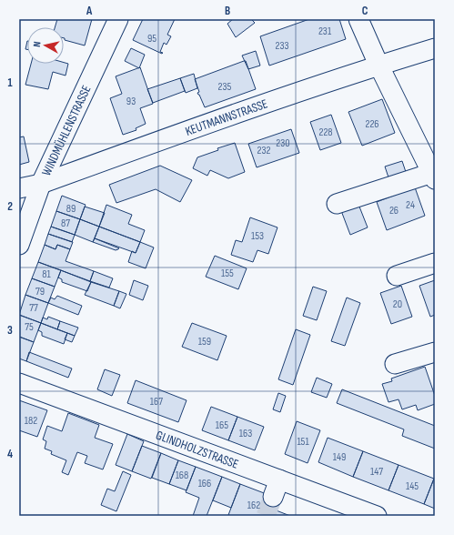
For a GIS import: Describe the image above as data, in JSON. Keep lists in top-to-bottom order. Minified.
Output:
{"streets":{"street":["KEUTMANNSTRASSE","WINDMÜHLENSTRASSE","GLINDHOLZSTRASSE"]},"crossings":[["KEUTMANNSTRASSE","WINDMÜHLENSTRASSE"]],"house_numbers":["231","95","233","235","93","226","228","230","232","24","89","26","87","153","155","81","79","20","77","75","159","167","182","165","163","151","149","147","168","166","145","162"],"north":"left","grid":{"columns":["A","B","C"],"rows":["1","2","3","4"]}}
